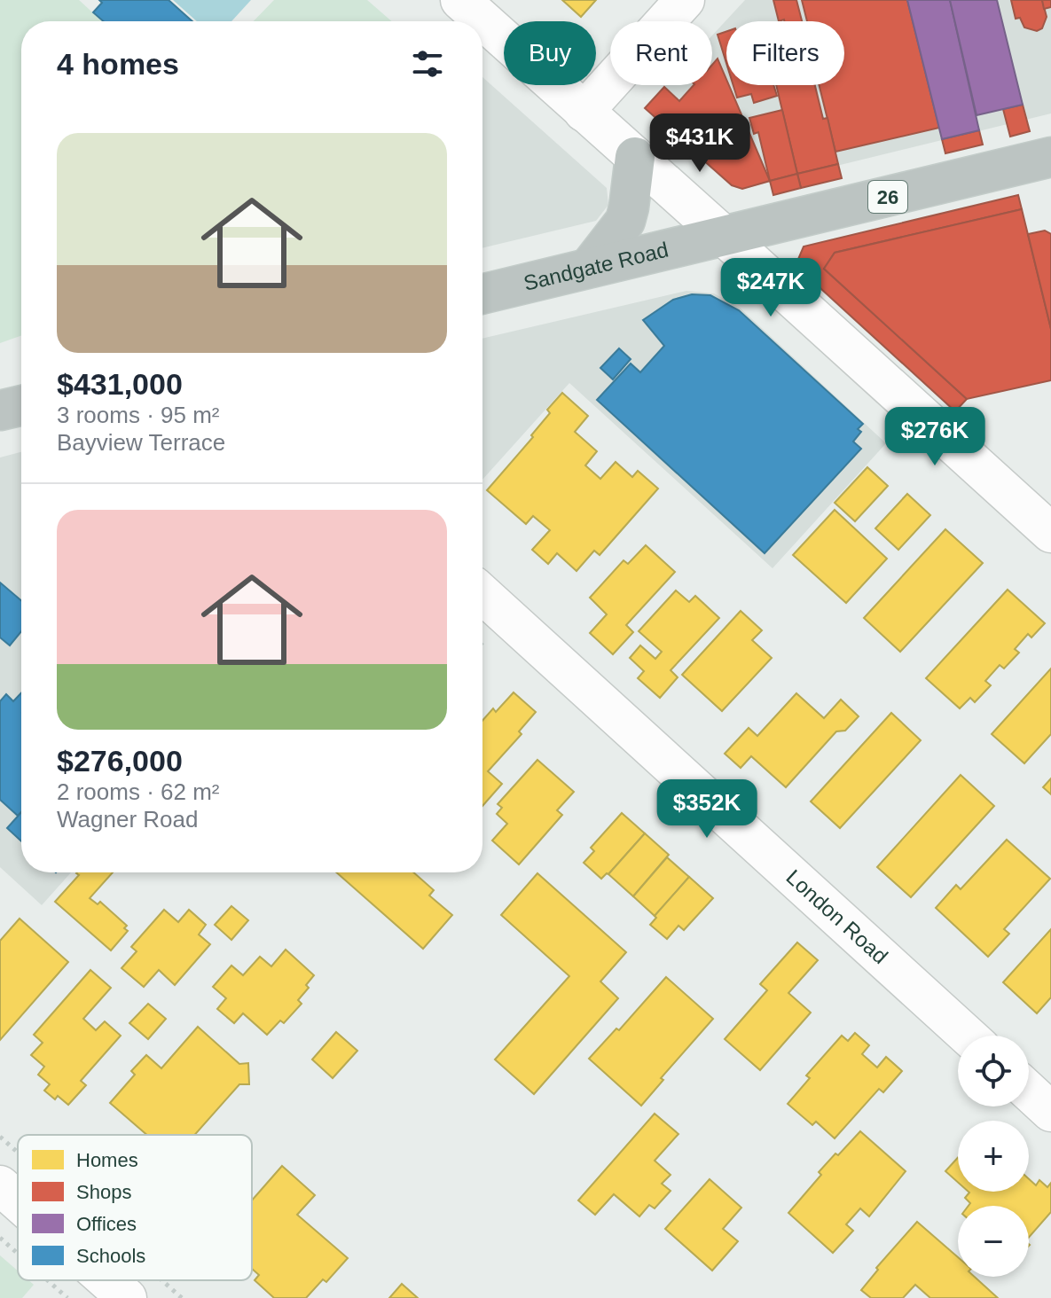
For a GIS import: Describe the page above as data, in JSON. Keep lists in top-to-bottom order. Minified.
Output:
{"streets":{"highway":["26","Sandgate Road"],"street":["London Road"]},"legend":["Homes","Shops","Offices","Schools"],"page":{"chip":["Buy","Rent","Filters"],"heading":"4 homes","list":[{"name":"$431,000","note":"3 rooms · 95 m² · Bayview Terrace"},{"name":"$276,000","note":"2 rooms · 62 m² · Wagner Road"}],"price":["$431K","$247K","$276K","$352K"],"map_buttons":["+","−"]}}
